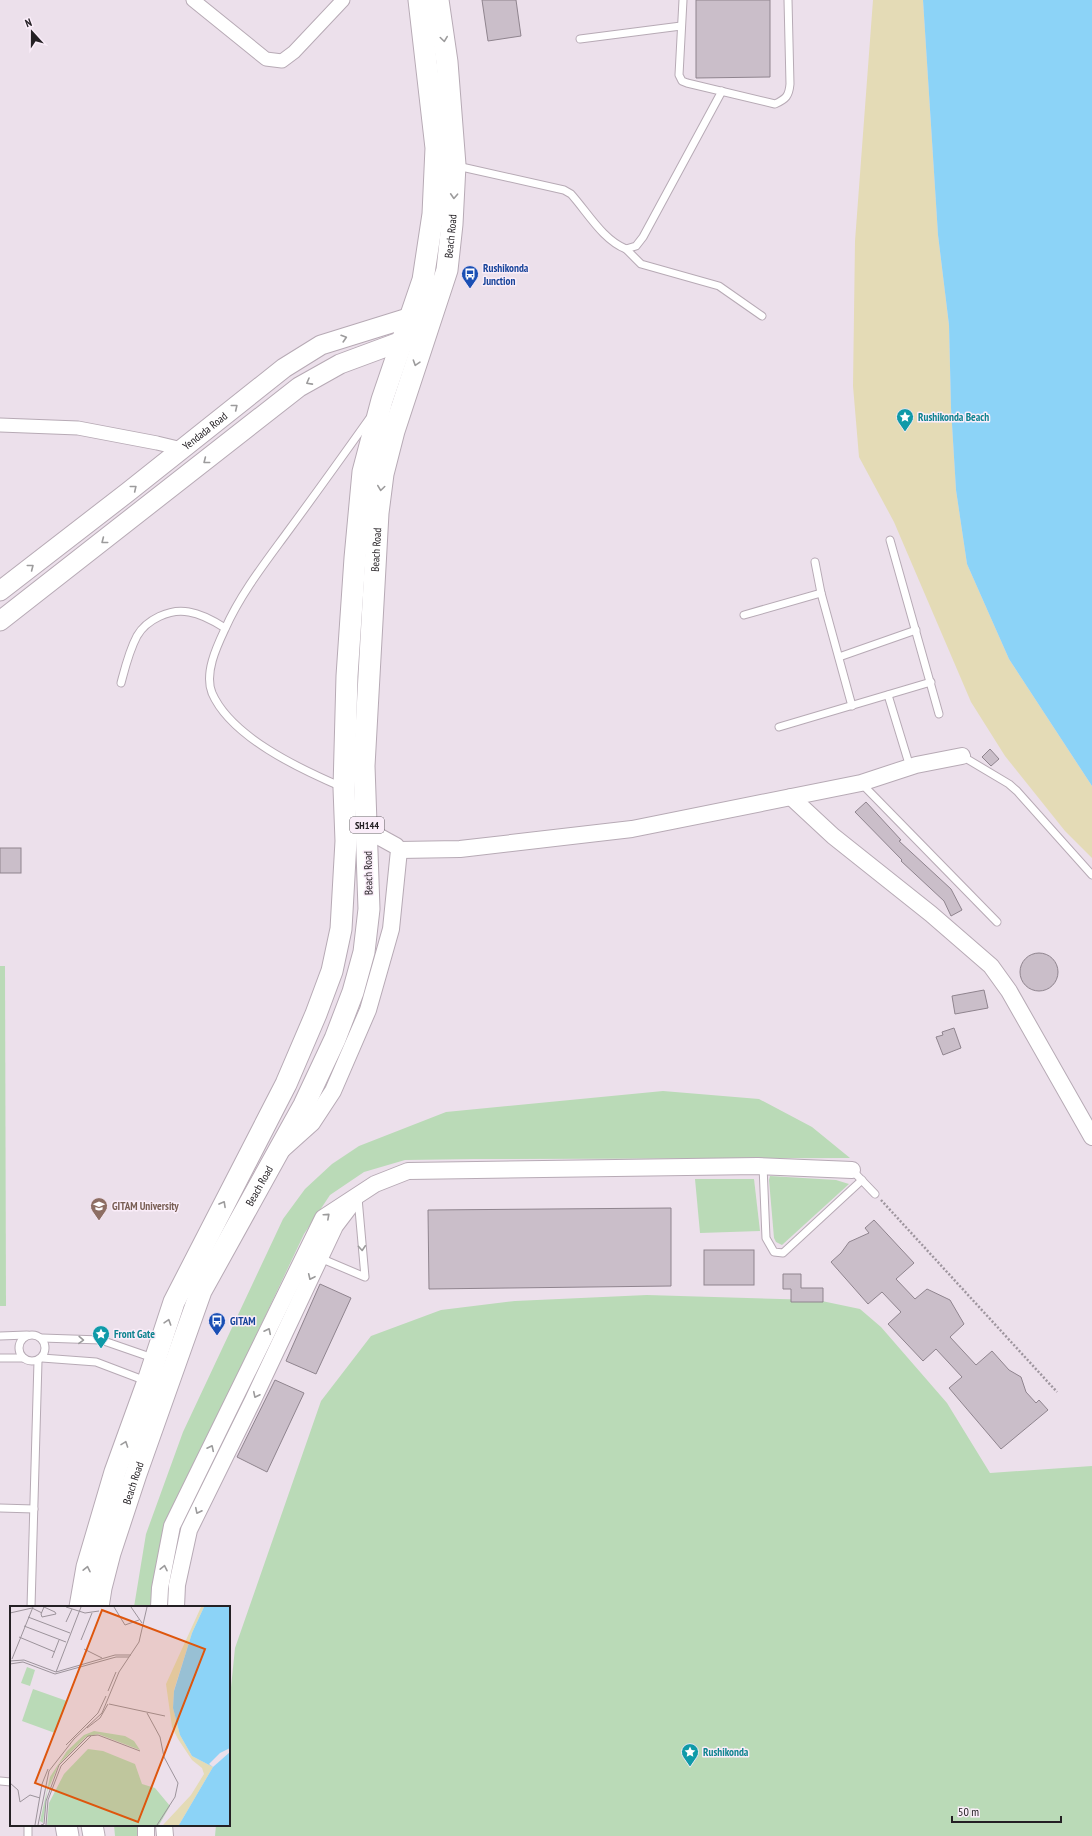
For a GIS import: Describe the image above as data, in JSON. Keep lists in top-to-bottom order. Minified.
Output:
{"streets":{"main road":["Beach Road","Yendada Road","SH144"]},"crossings":[["Beach Road","Yendada Road"],["Beach Road","SH144"],["Yendada Road","SH144"]],"places":{"bus stop":["Rushikonda Junction","GITAM"],"place":["Rushikonda Beach","Front Gate","Rushikonda"],"school or university":["GITAM University"]},"scale_bar":"50 m","north":"top"}
